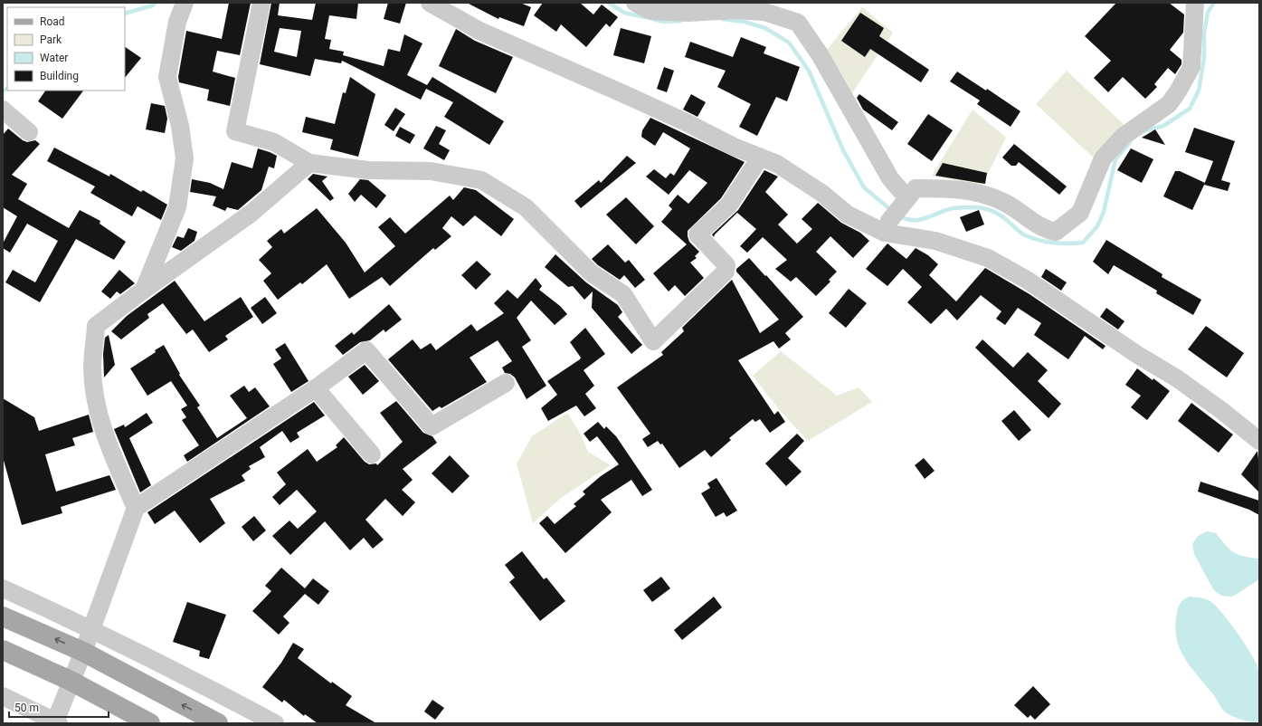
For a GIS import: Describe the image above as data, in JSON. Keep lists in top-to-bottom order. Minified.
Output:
{"legend":["Road","Park","Water","Building"],"scale_bar":"50 m"}
